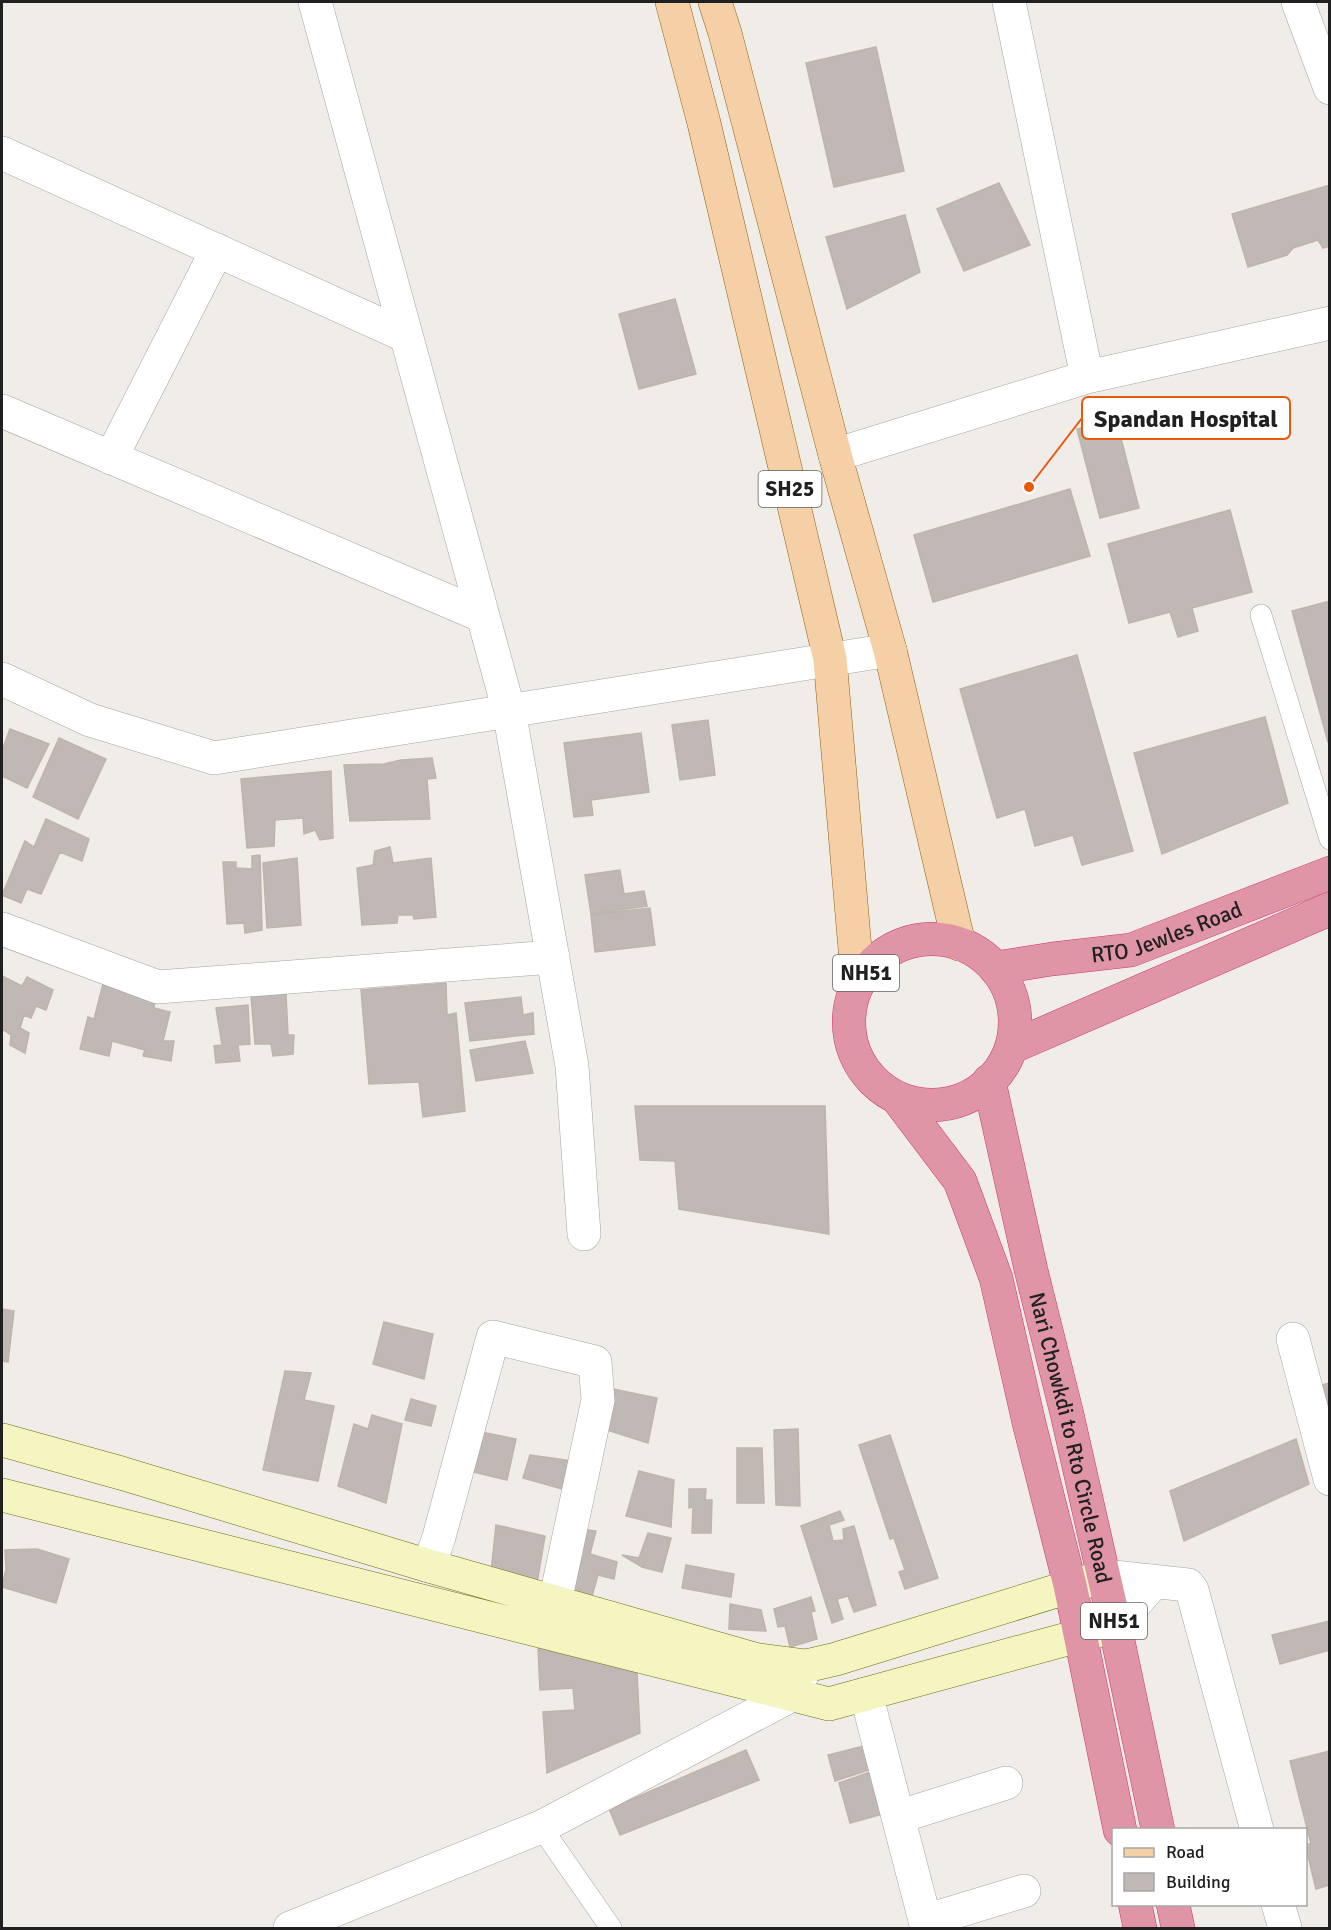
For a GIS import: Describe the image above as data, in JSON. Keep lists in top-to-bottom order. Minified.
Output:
{"streets":{"highway":["RTO Jewles Road","NH51","Nari Chowkdi to Rto Circle Road"],"main road":["SH25"]},"crossings":[["SH25","RTO Jewles Road"],["SH25","NH51"],["SH25","Nari Chowkdi to Rto Circle Road"],["RTO Jewles Road","NH51"],["RTO Jewles Road","Nari Chowkdi to Rto Circle Road"],["NH51","Nari Chowkdi to Rto Circle Road"]],"places":["Spandan Hospital"],"legend":["Road","Building"]}
